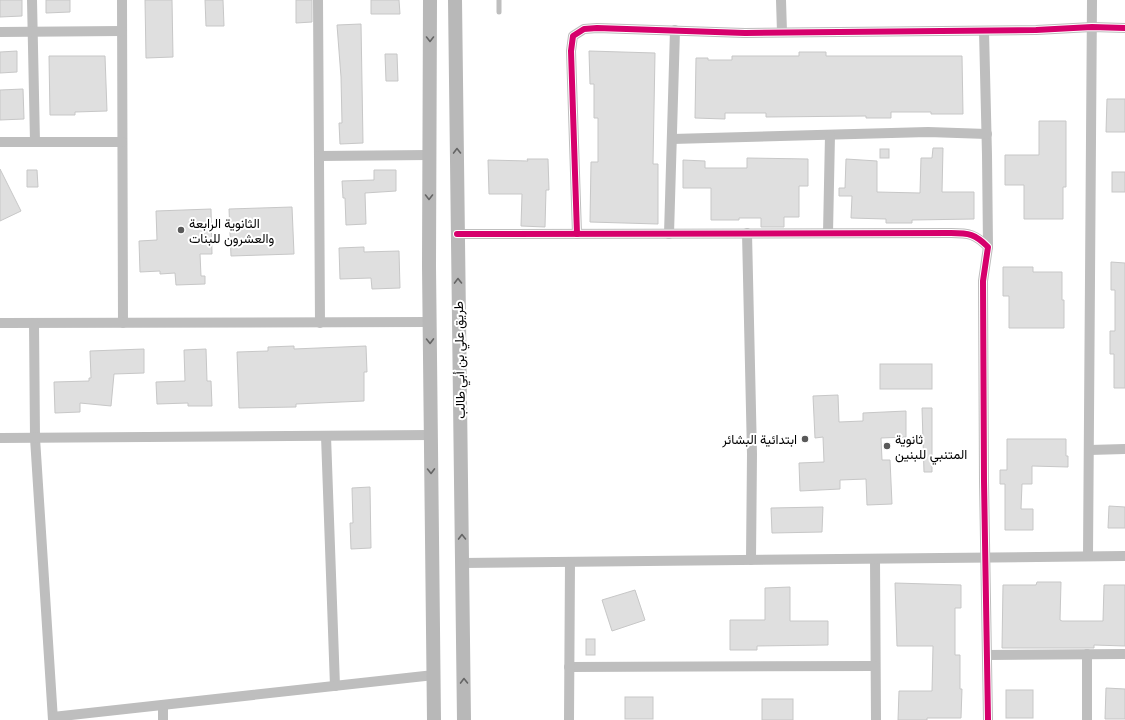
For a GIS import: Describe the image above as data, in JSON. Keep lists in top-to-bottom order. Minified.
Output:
{"streets":{"main road":["طريق علي بن أبي طالب"]},"places":["الثانوية الرابعة والعشرون للبنات","ابتدائية البشائر","ثانوية المتنبي للبنين"]}
